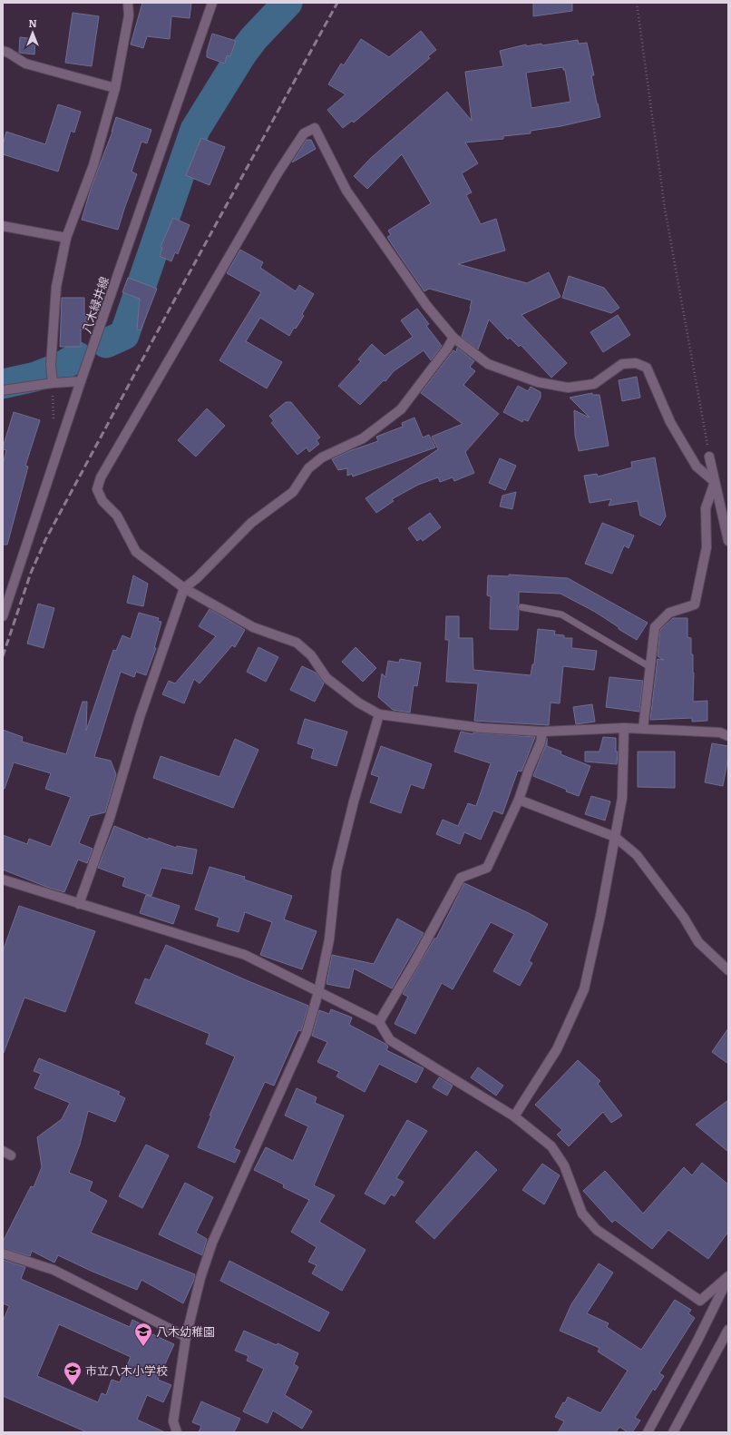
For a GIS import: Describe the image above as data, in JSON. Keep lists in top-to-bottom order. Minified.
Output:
{"streets":{"street":["八木緑井線"]},"places":{"school or university":["八木幼稚園","市立八木小学校"]},"north":"top"}
